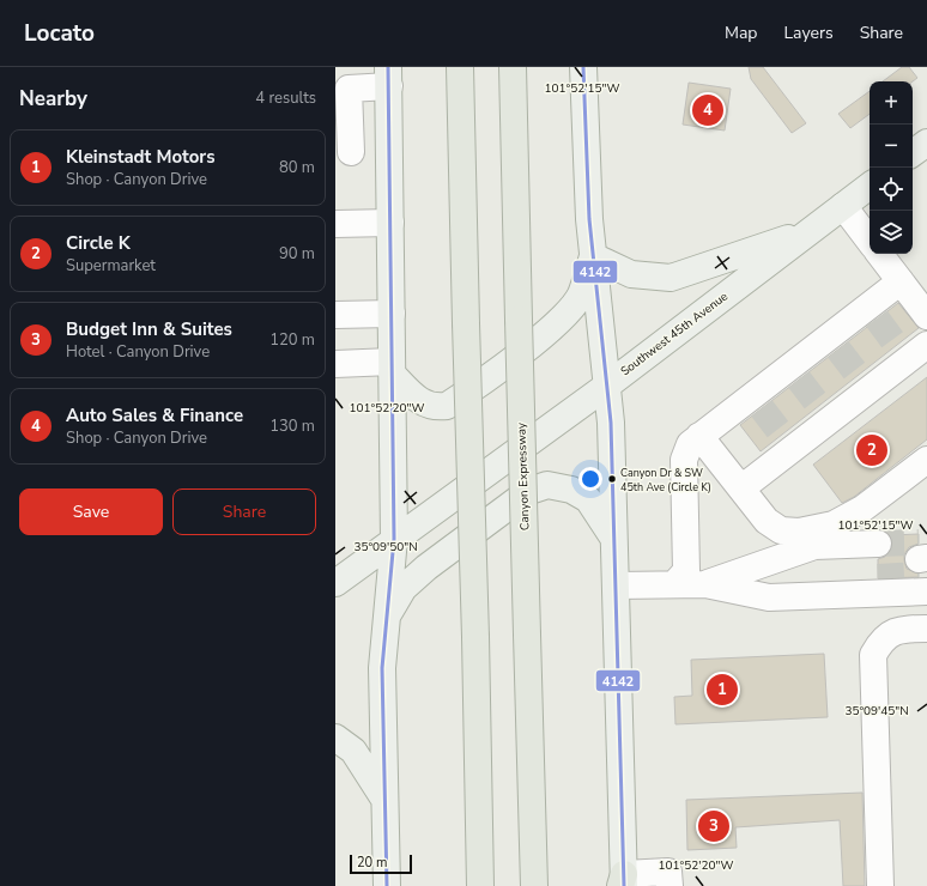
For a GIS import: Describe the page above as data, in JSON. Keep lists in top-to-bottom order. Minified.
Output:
{"streets":{"highway":["Canyon Expressway"],"main road":["Southwest 45th Avenue"]},"places":["Canyon Dr & SW 45th Ave (Circle K)"],"lines":["transit line 4142"],"scale_bar":"20 m","page":{"header":"Locato","nav":["Map","Layers","Share"],"heading":["Nearby","4 results"],"map_buttons":["+","−"],"pins":["4","2","1","3"],"list":[{"mark":"1","name":"Kleinstadt Motors","note":"Shop · Canyon Drive","value":"80 m"},{"mark":"2","name":"Circle K","note":"Supermarket","value":"90 m"},{"mark":"3","name":"Budget Inn & Suites","note":"Hotel · Canyon Drive","value":"120 m"},{"mark":"4","name":"Auto Sales & Finance","note":"Shop · Canyon Drive","value":"130 m"}],"buttons":["Save","Share"],"scale":"20 m"},"coordinates":["101°52'15\"W","101°52'20\"W","35°09'50\"N","35°09'45\"N"]}
